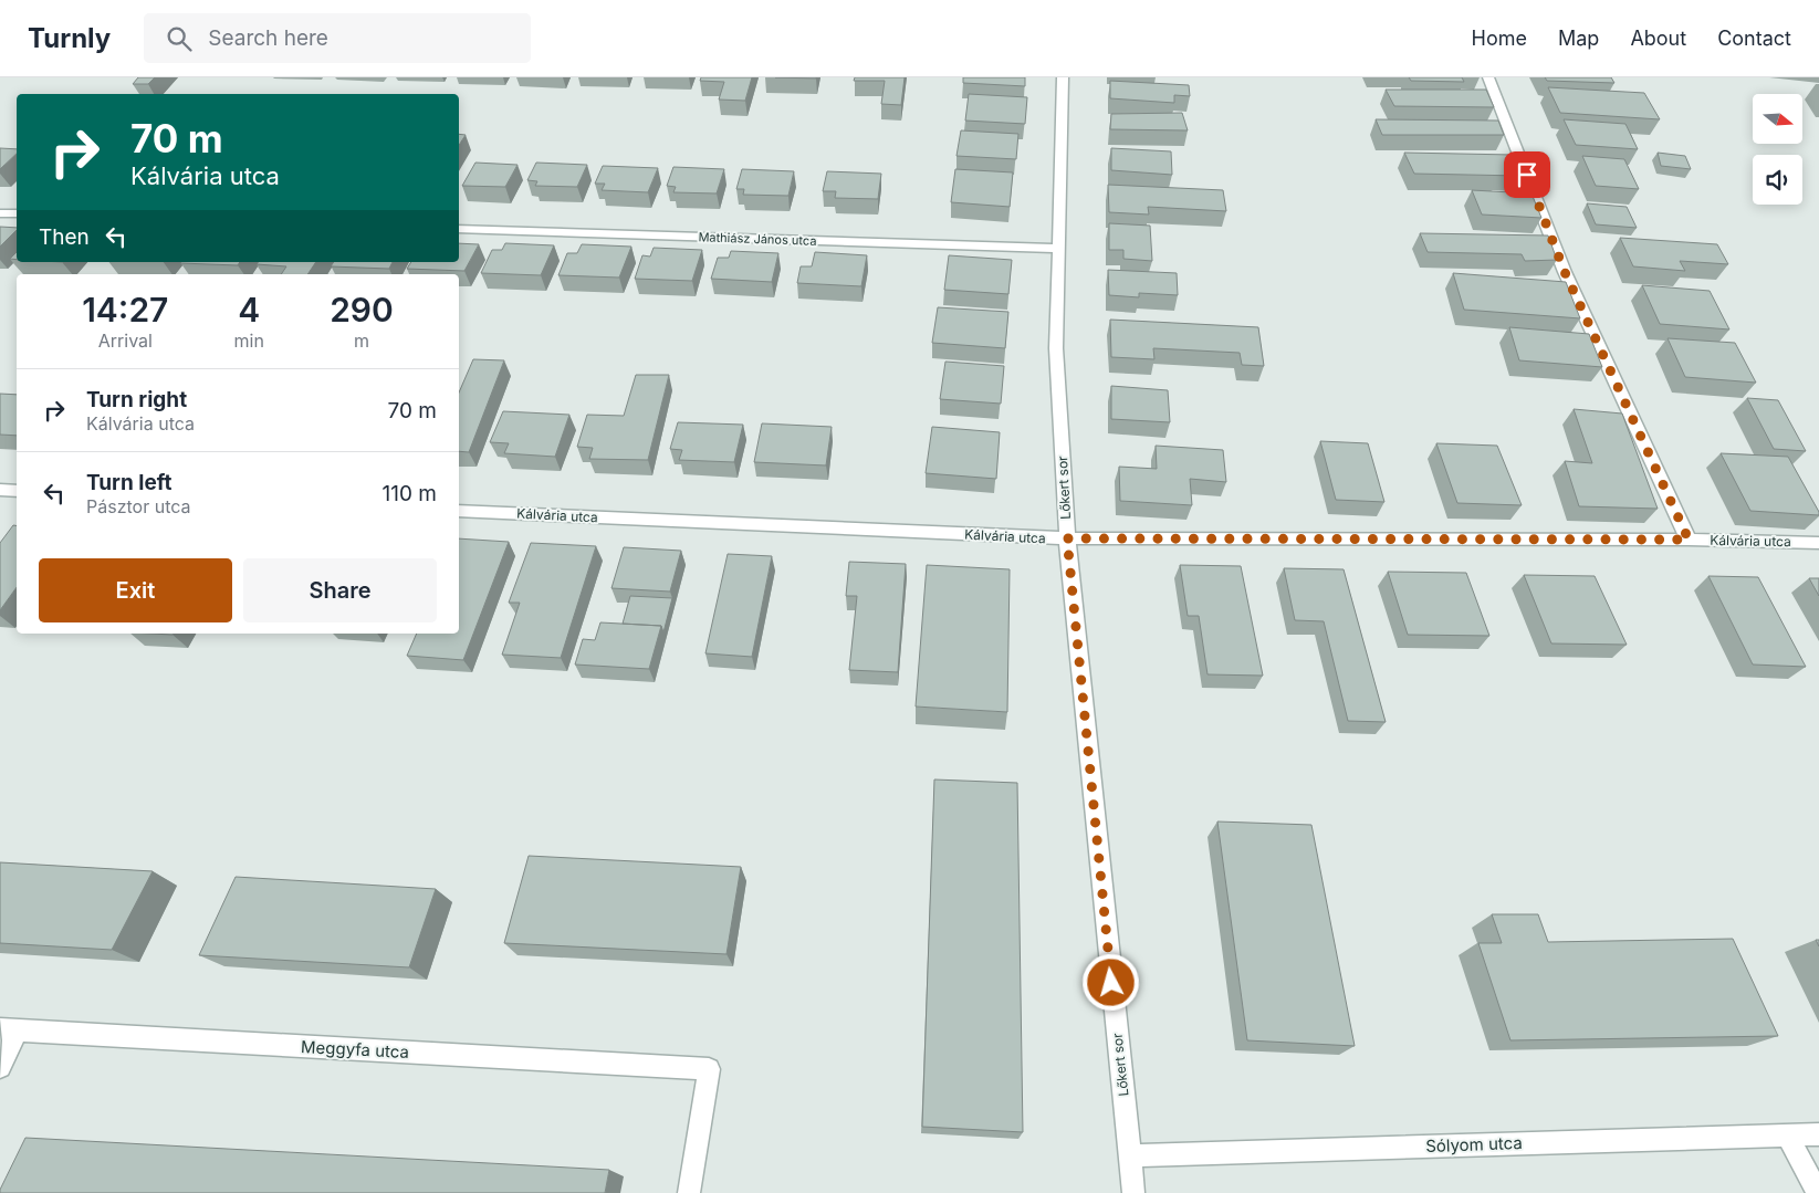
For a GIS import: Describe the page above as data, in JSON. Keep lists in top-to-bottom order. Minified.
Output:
{"streets":{"street":["Mathiász János utca","Lőkert sor","Kálvária utca","Meggyfa utca","Sólyom utca"]},"crossings":[["Mathiász János utca","Lőkert sor"],["Lőkert sor","Kálvária utca"],["Lőkert sor","Sólyom utca"]],"north":"right","page":{"header":"Turnly","search":"Search here","nav":["Home","Map","About","Contact"],"turn":["70 m","Kálvária utca"],"then":"Then","eta":["14:27","Arrival","4","min","290","m"],"list":[{"name":"Turn right","note":"Kálvária utca","value":"70 m"},{"name":"Turn left","note":"Pásztor utca","value":"110 m"}],"buttons":["Exit","Share"]}}
